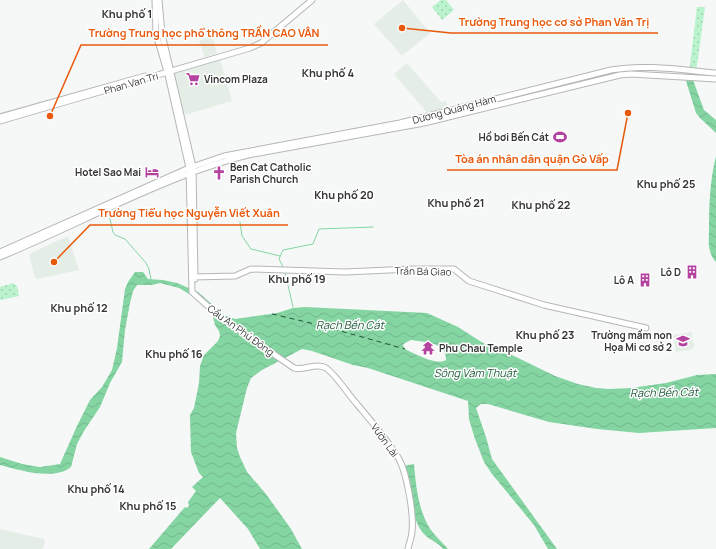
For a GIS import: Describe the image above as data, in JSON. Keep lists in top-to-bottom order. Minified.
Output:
{"streets":{"street":["Phan Van Tri","Dương Quảng Hàm","Trần Bá Giao","Cầu An Phú Đông","Vườn Lài"]},"crossings":[["Trần Bá Giao","Cầu An Phú Đông"],["Cầu An Phú Đông","Vườn Lài"]],"districts":["Khu phố 1","Khu phố 4","Khu phố 25","Khu phố 20","Khu phố 21","Khu phố 22","Khu phố 19","Khu phố 12","Khu phố 23","Khu phố 16","Khu phố 14","Khu phố 15"],"water":["Rạch Bến Cát","Sông Vàm Thuật"],"places":{"other":["Trường Trung học cơ sở Phan Văn Trị","Tòa án nhân dân quận Gò Vấp","Trường Trung học phổ thông TRẦN CAO VÂN","Trường Tiểu học Nguyễn Viết Xuân"],"supermarket":["Vincom Plaza"],"sports":["Hồ bơi Bến Cát"],"hotel":["Hotel Sao Mai"],"church":["Ben Cat Catholic Parish Church"],"building":["Lô D","Lô A"],"school or university":["Trường mầm non Họa Mi cơ sở 2"],"temple":["Phu Chau Temple"]}}
